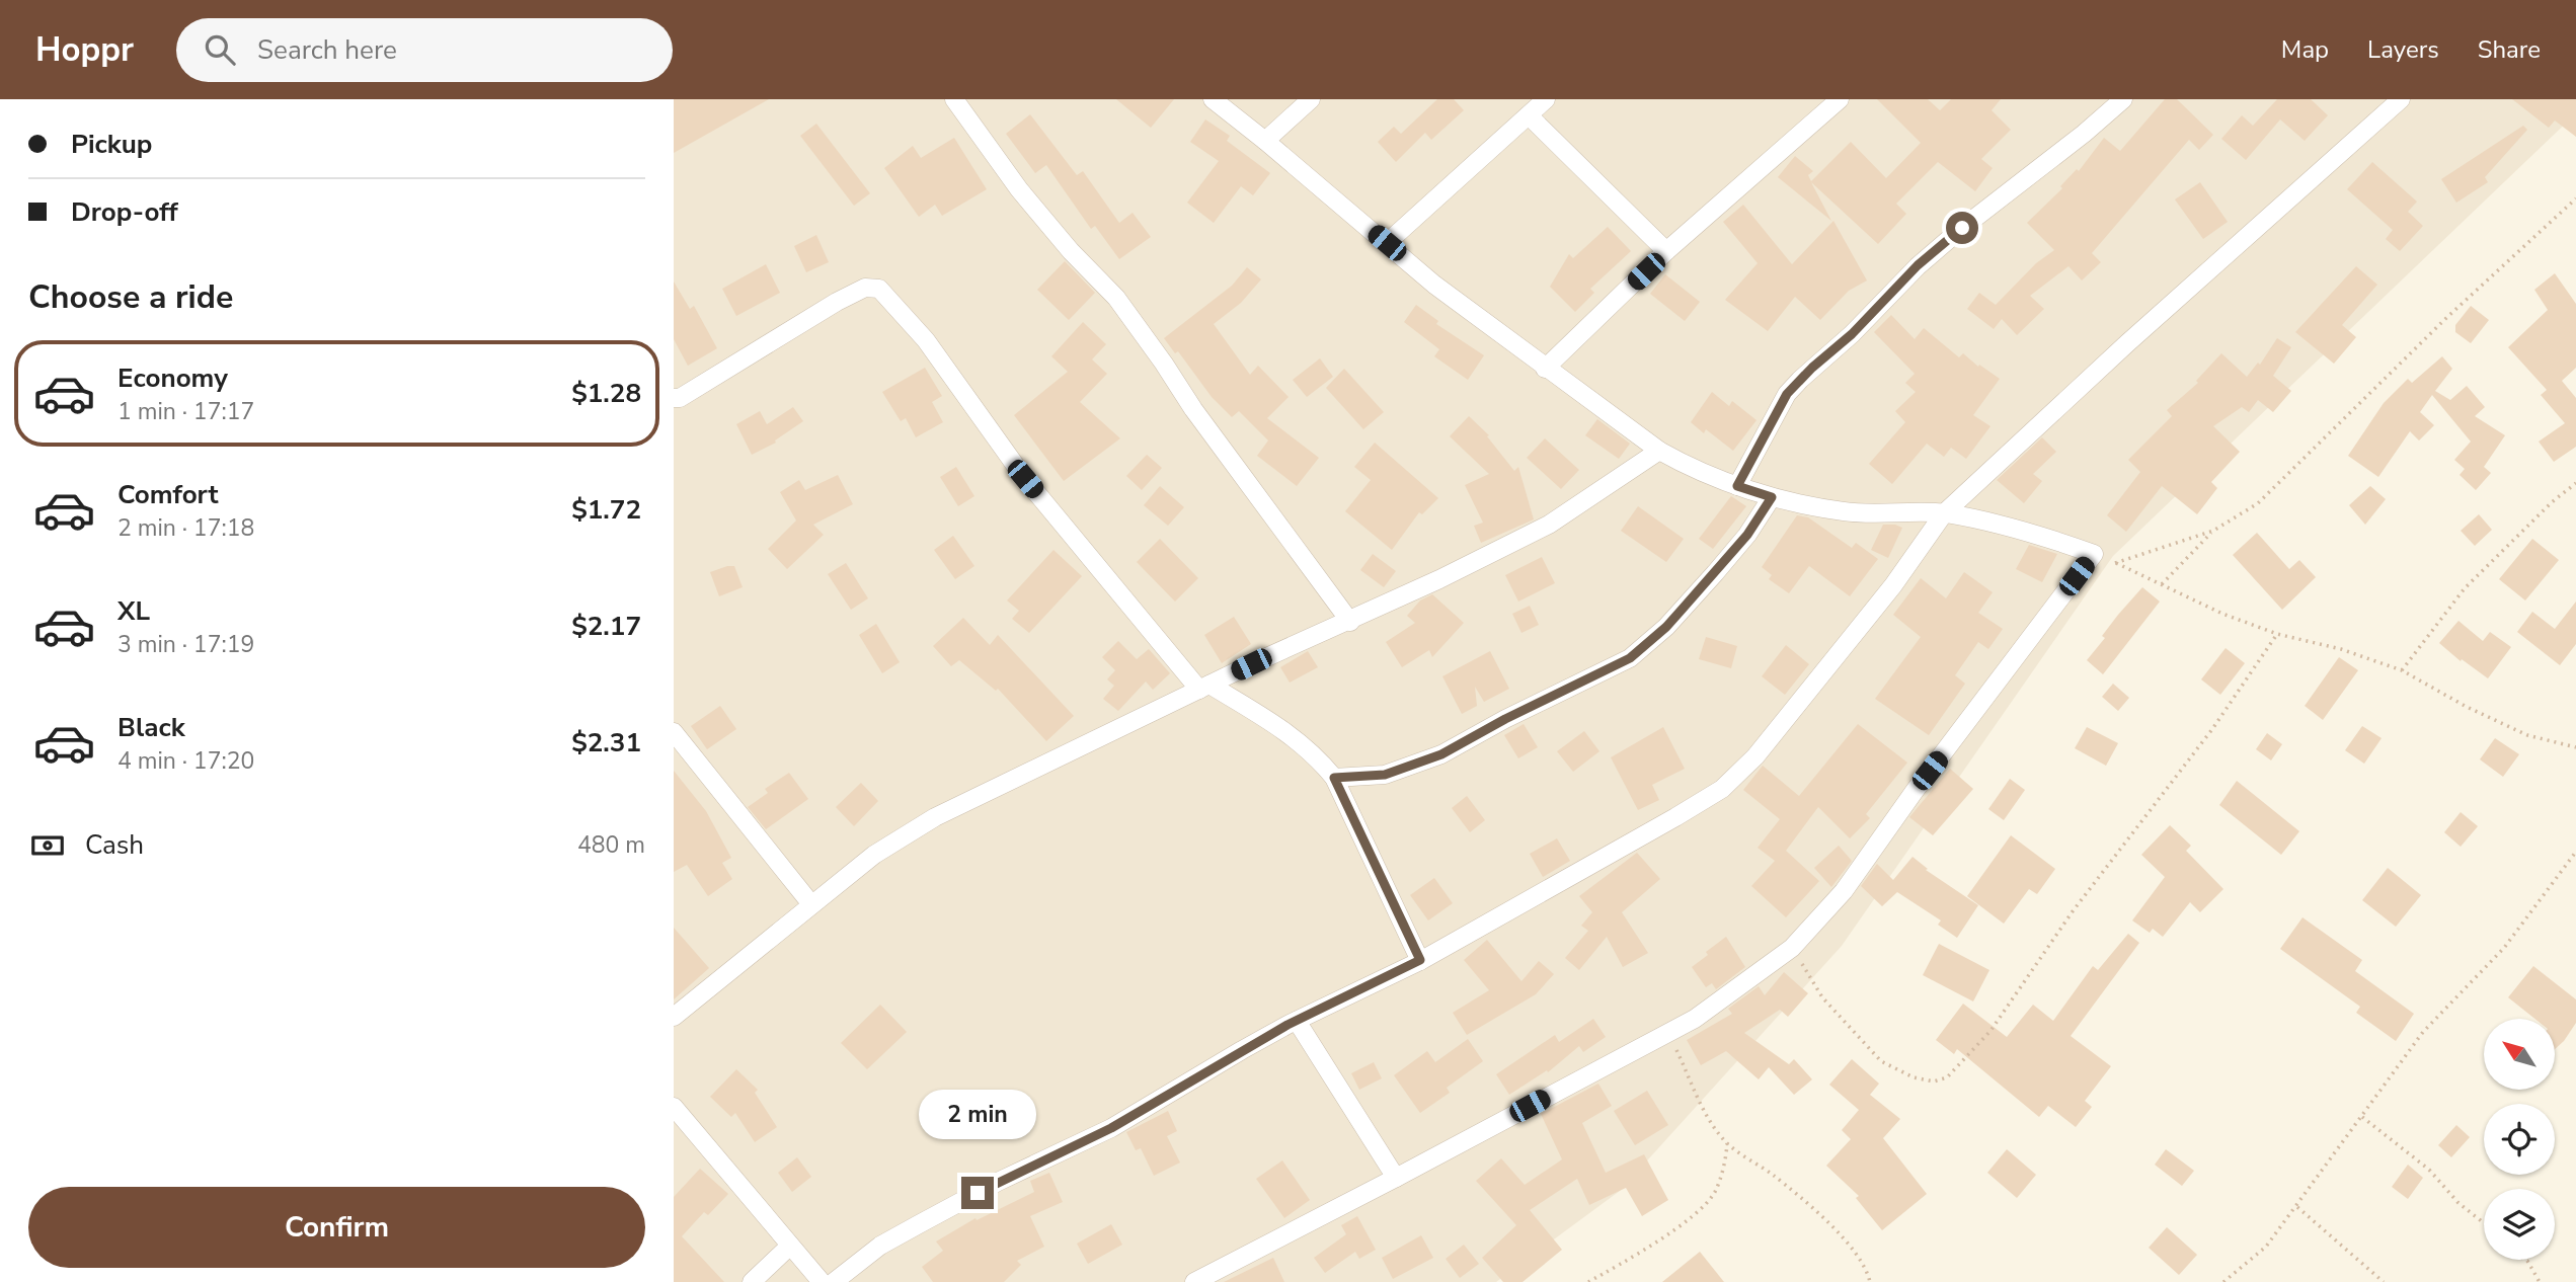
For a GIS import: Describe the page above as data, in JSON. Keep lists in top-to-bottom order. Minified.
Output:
{"north":"top left","page":{"header":"Hoppr","search":"Search here","nav":["Map","Layers","Share"],"banner":["Pickup","Drop-off"],"heading":"Choose a ride","list":[{"name":"Economy","note":"1 min · 17:17","value":"$1.28"},{"name":"Comfort","note":"2 min · 17:18","value":"$1.72"},{"name":"XL","note":"3 min · 17:19","value":"$2.17"},{"name":"Black","note":"4 min · 17:20","value":"$2.31"}],"pay":["Cash","480 m"],"bubble":"2 min","buttons":"Confirm"}}
